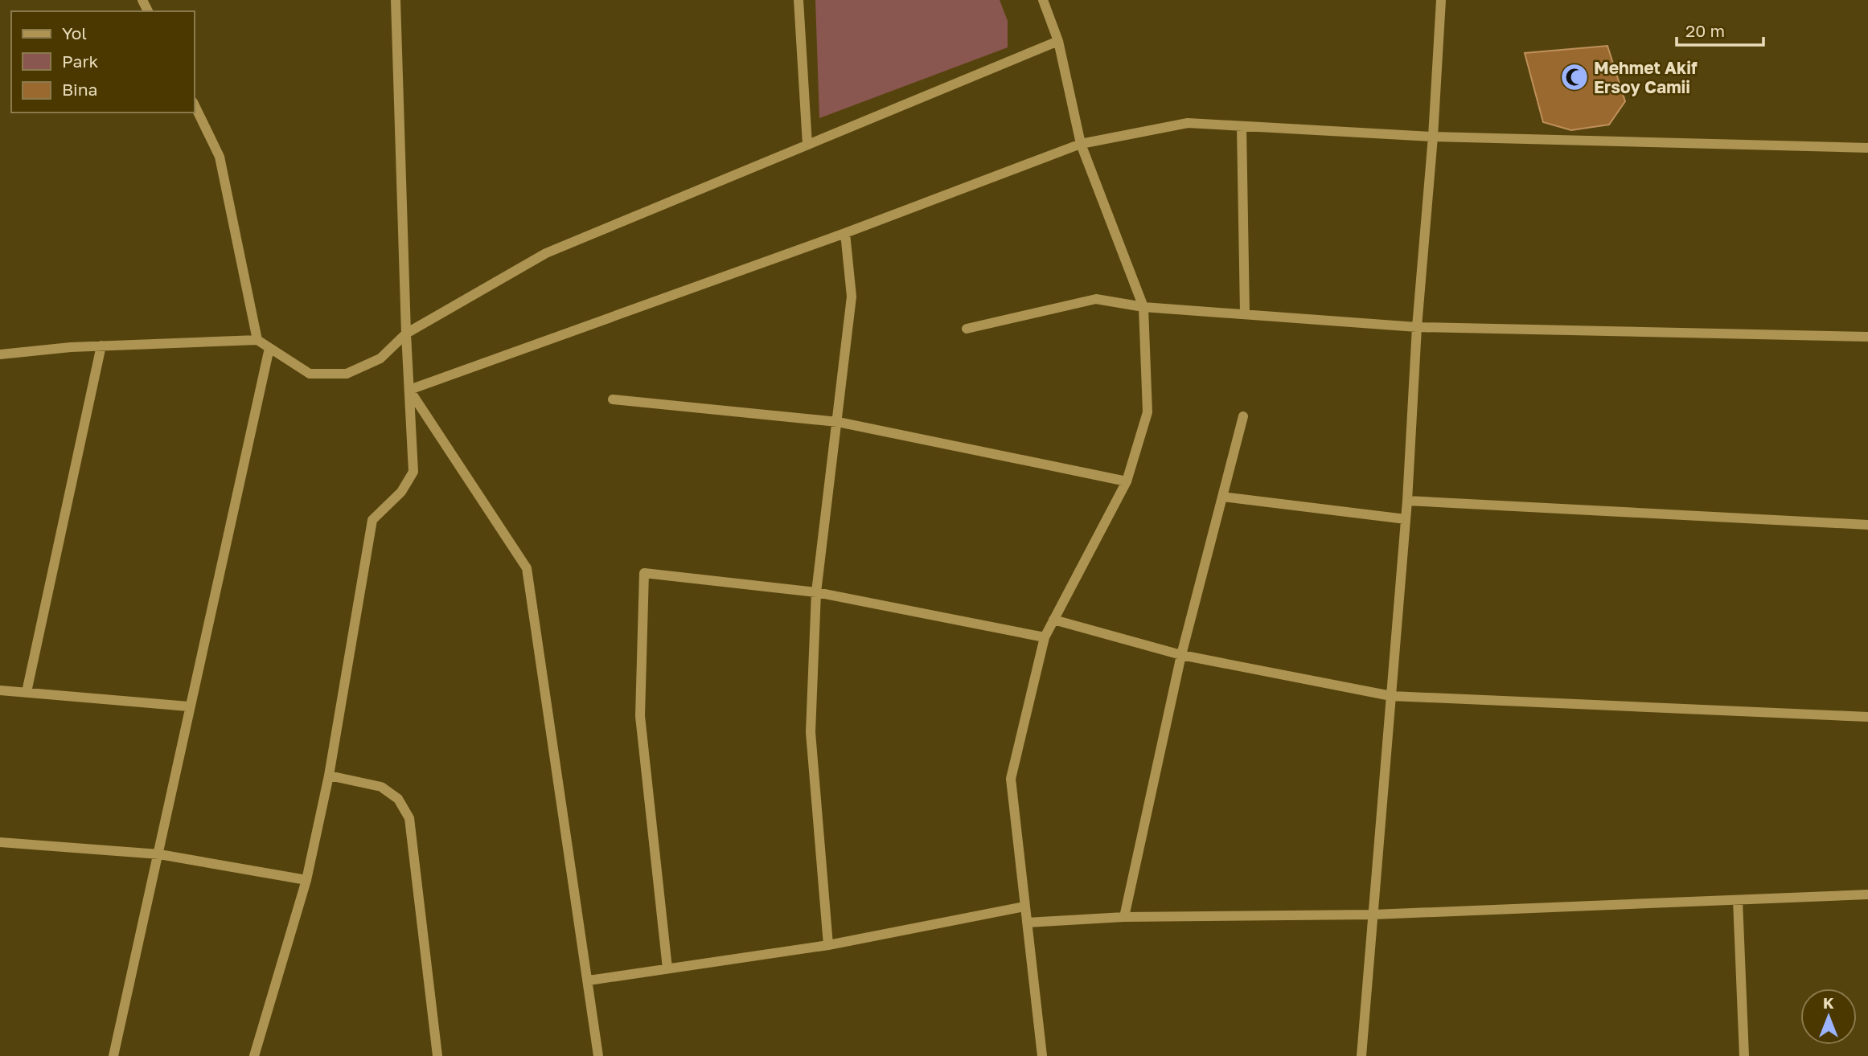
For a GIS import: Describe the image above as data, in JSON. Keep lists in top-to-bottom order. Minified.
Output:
{"places":{"mosque":["Mehmet Akif Ersoy Camii"]},"legend":["Yol","Park","Bina"],"scale_bar":"20 m","north":"top"}
